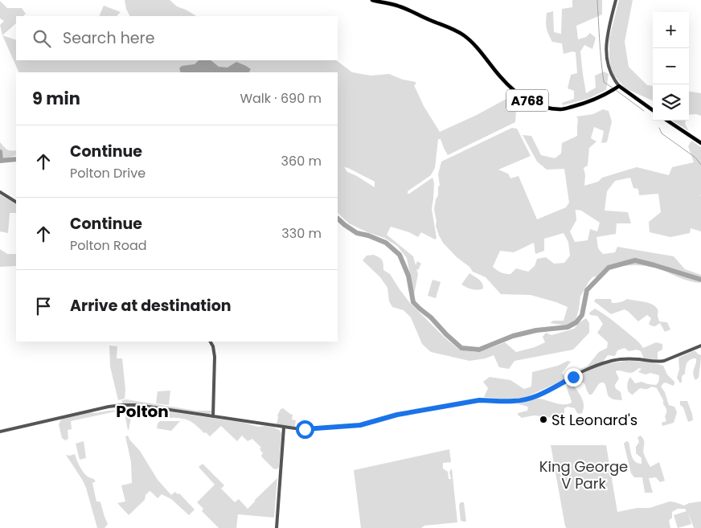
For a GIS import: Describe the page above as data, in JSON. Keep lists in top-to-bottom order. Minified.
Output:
{"streets":{"main road":["A768"]},"districts":["Polton"],"parks":["King George V Park"],"places":["St Leonard's"],"page":{"map_buttons":["+","−"],"search":"Search here","heading":["9 min","Walk · 690 m"],"list":[["Continue","Polton Drive","360 m"],["Continue","Polton Road","330 m"],"Arrive at destination"]}}
